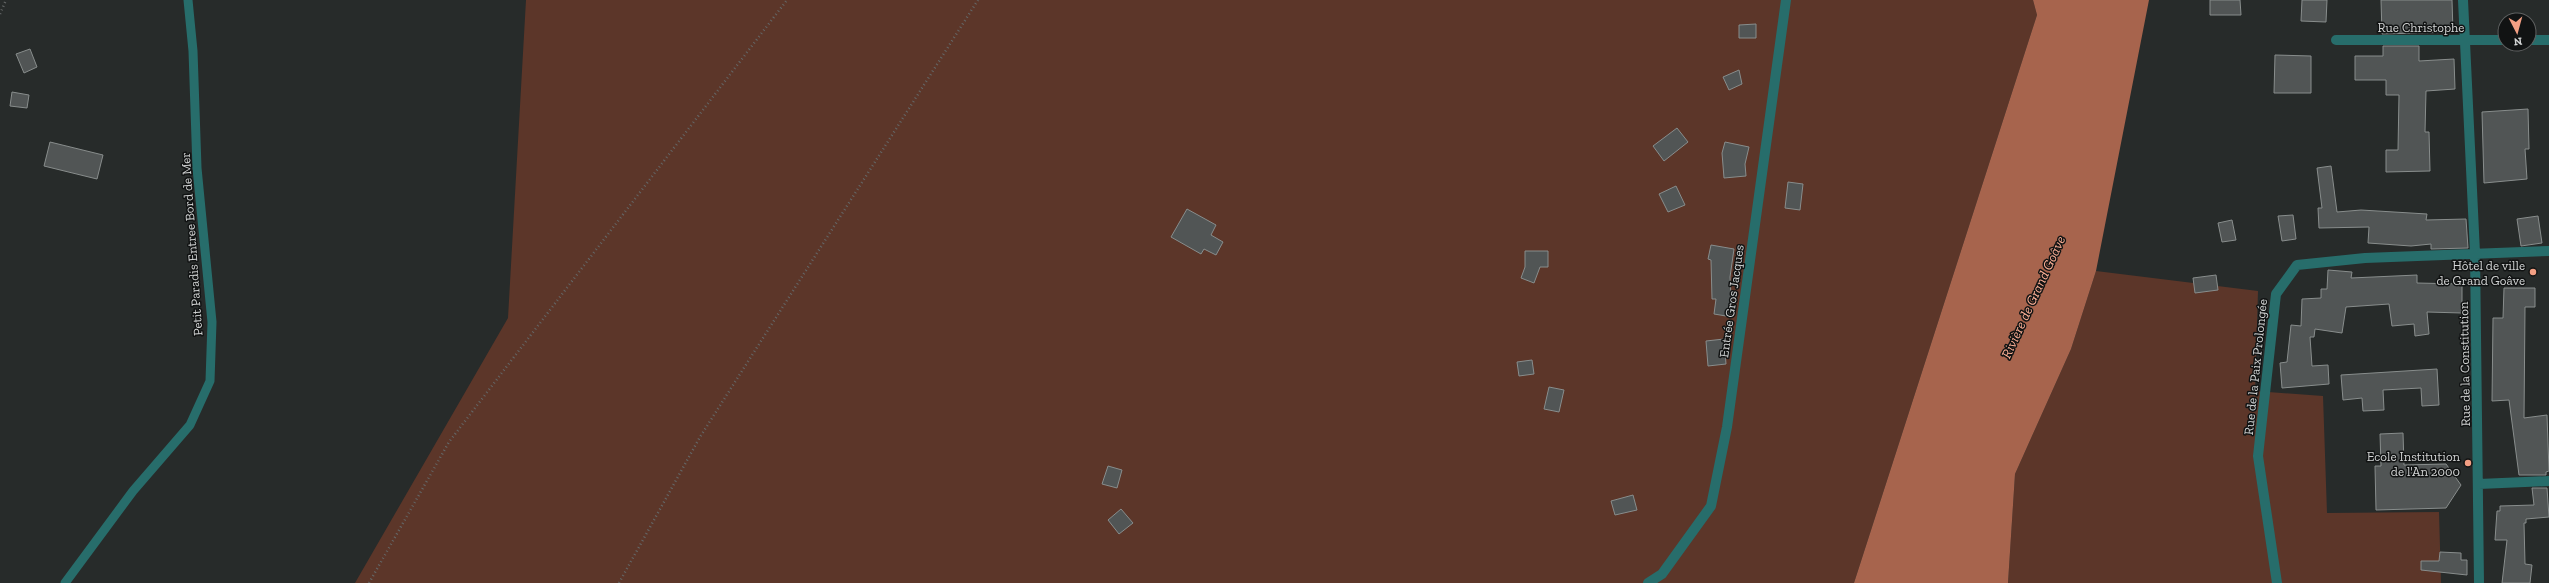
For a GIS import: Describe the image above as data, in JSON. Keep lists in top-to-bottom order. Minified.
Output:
{"streets":{"street":["Rue Christophe","Entrée Gros Jacques","Rue de la Constitution","Rue de la Paix Prolongée"],"lane":["Petit Paradis Entree Bord de Mer"]},"crossings":[["Rue Christophe","Rue de la Constitution"],["Rue de la Constitution","Rue de la Paix Prolongée"]],"water":["Rivière de Grand Goâve"],"places":["Hôtel de ville de Grand Goâve","Ecole Institution de l'An 2000"],"north":"bottom"}
